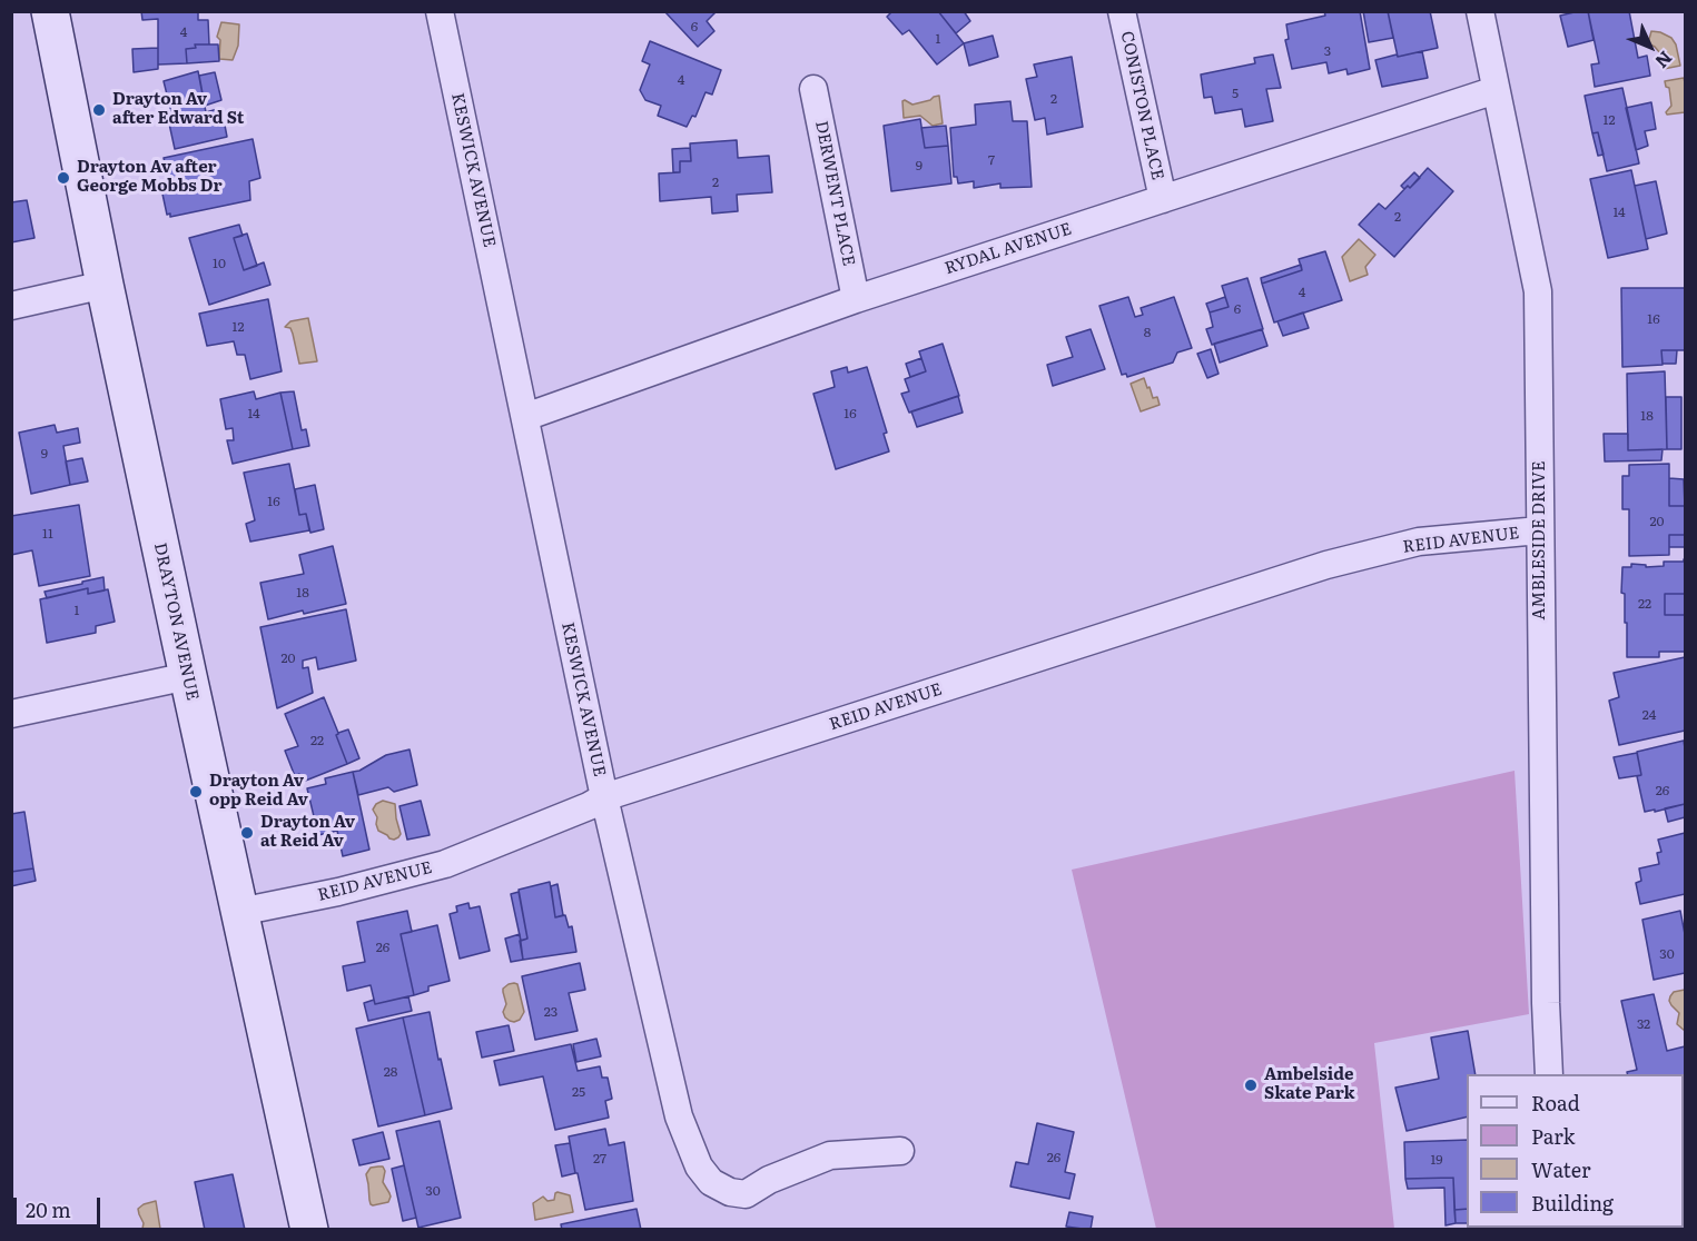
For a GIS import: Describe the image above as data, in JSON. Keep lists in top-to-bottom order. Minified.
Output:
{"streets":{"street":["CONISTON PLACE","KESWICK AVENUE","DERWENT PLACE","RYDAL AVENUE","REID AVENUE","AMBLESIDE DRIVE","DRAYTON AVENUE"]},"crossings":[["CONISTON PLACE","RYDAL AVENUE"],["KESWICK AVENUE","RYDAL AVENUE"],["KESWICK AVENUE","REID AVENUE"],["DERWENT PLACE","RYDAL AVENUE"],["RYDAL AVENUE","AMBLESIDE DRIVE"],["REID AVENUE","AMBLESIDE DRIVE"],["REID AVENUE","DRAYTON AVENUE"]],"places":["Drayton Av after Edward St","Drayton Av after George Mobbs Dr","Drayton Av opp Reid Av","Drayton Av at Reid Av","Ambelside Skate Park"],"house_numbers":["6","4","1","3","4","5","2","12","7","9","2","14","2","10","4","6","16","12","8","14","16","18","9","16","20","11","18","22","1","20","24","22","26","26","30","23","32","28","25","26","27","19","30"],"legend":["Road","Park","Water","Building"],"scale_bar":"20 m","north":"bottom right"}
